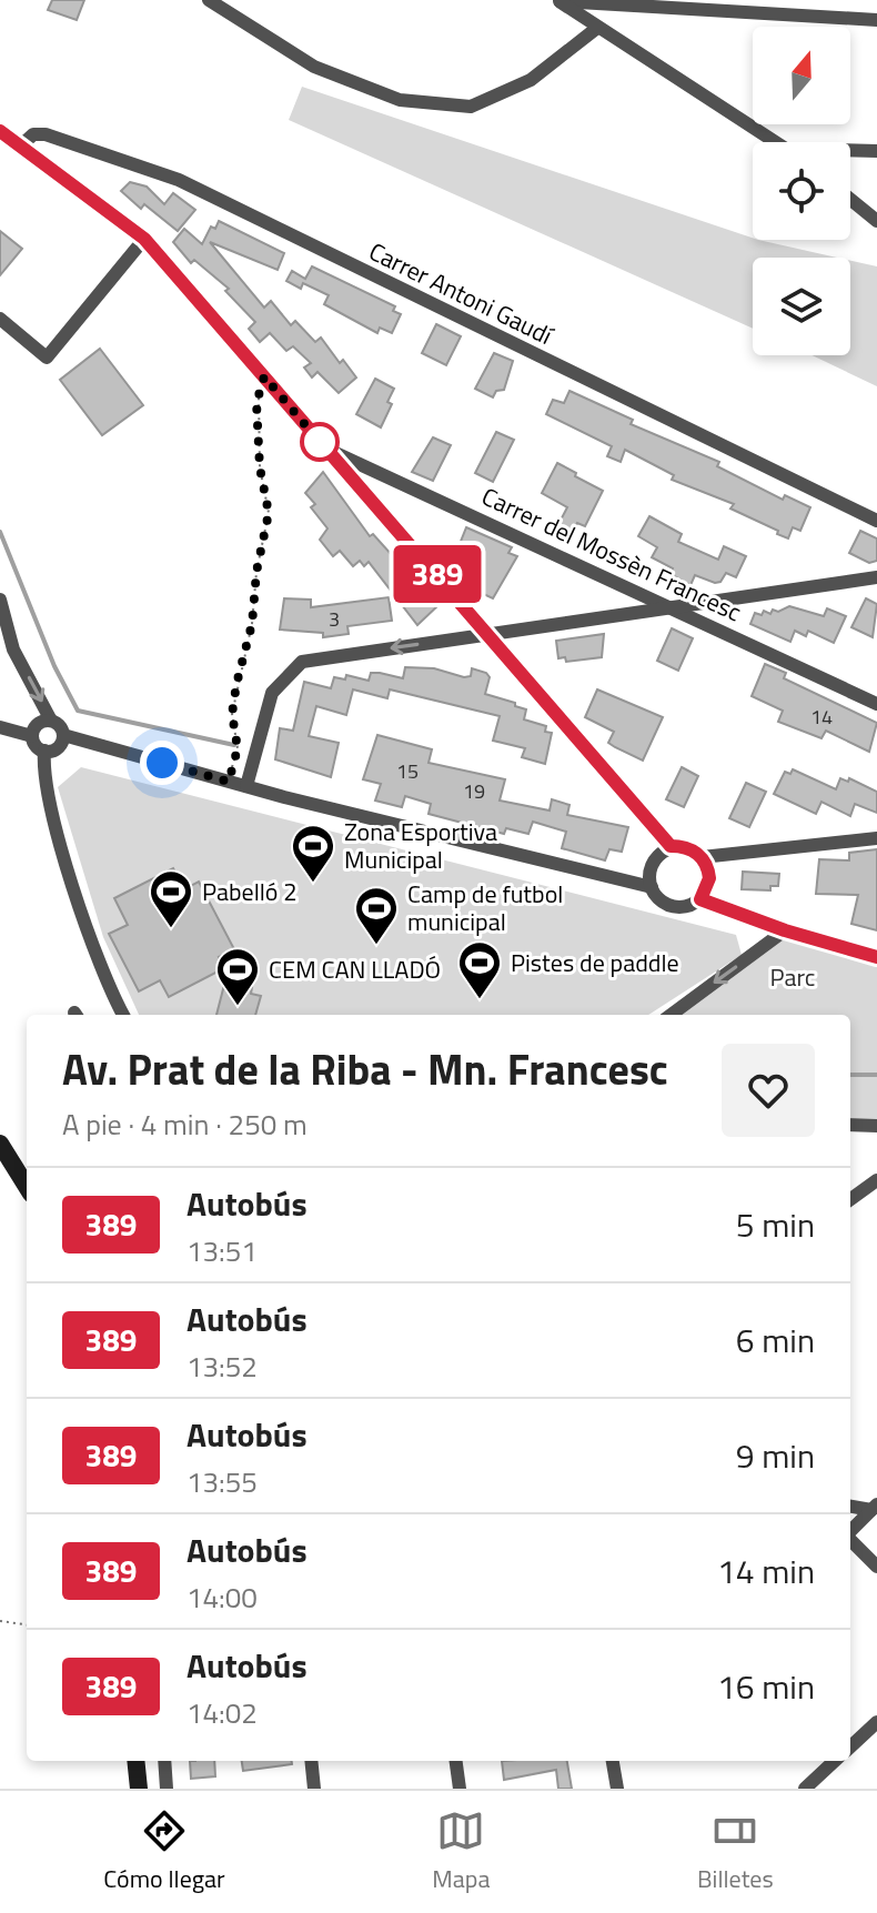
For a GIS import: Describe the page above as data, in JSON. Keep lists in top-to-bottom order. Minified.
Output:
{"streets":{"street":["Carrer Antoni Gaudí","Carrer del Mossèn Francesc"]},"parks":["Parc"],"places":{"sports":["Zona Esportiva Municipal","Pabelló 2","Camp de futbol municipal","Pistes de paddle","CEM CAN LLADÓ"]},"lines":["bus line 389"],"house_numbers":["3","14","15","19"],"north":"top","page":{"on_map":"389","heading":["Av. Prat de la Riba - Mn. Francesc","A pie · 4 min · 250 m"],"list":[{"mark":"389","name":"Autobús","note":"13:51","value":"5 min"},{"mark":"389","name":"Autobús","note":"13:52","value":"6 min"},{"mark":"389","name":"Autobús","note":"13:55","value":"9 min"},{"mark":"389","name":"Autobús","note":"14:00","value":"14 min"},{"mark":"389","name":"Autobús","note":"14:02","value":"16 min"}],"tabs":["Cómo llegar","Mapa","Billetes"]}}
